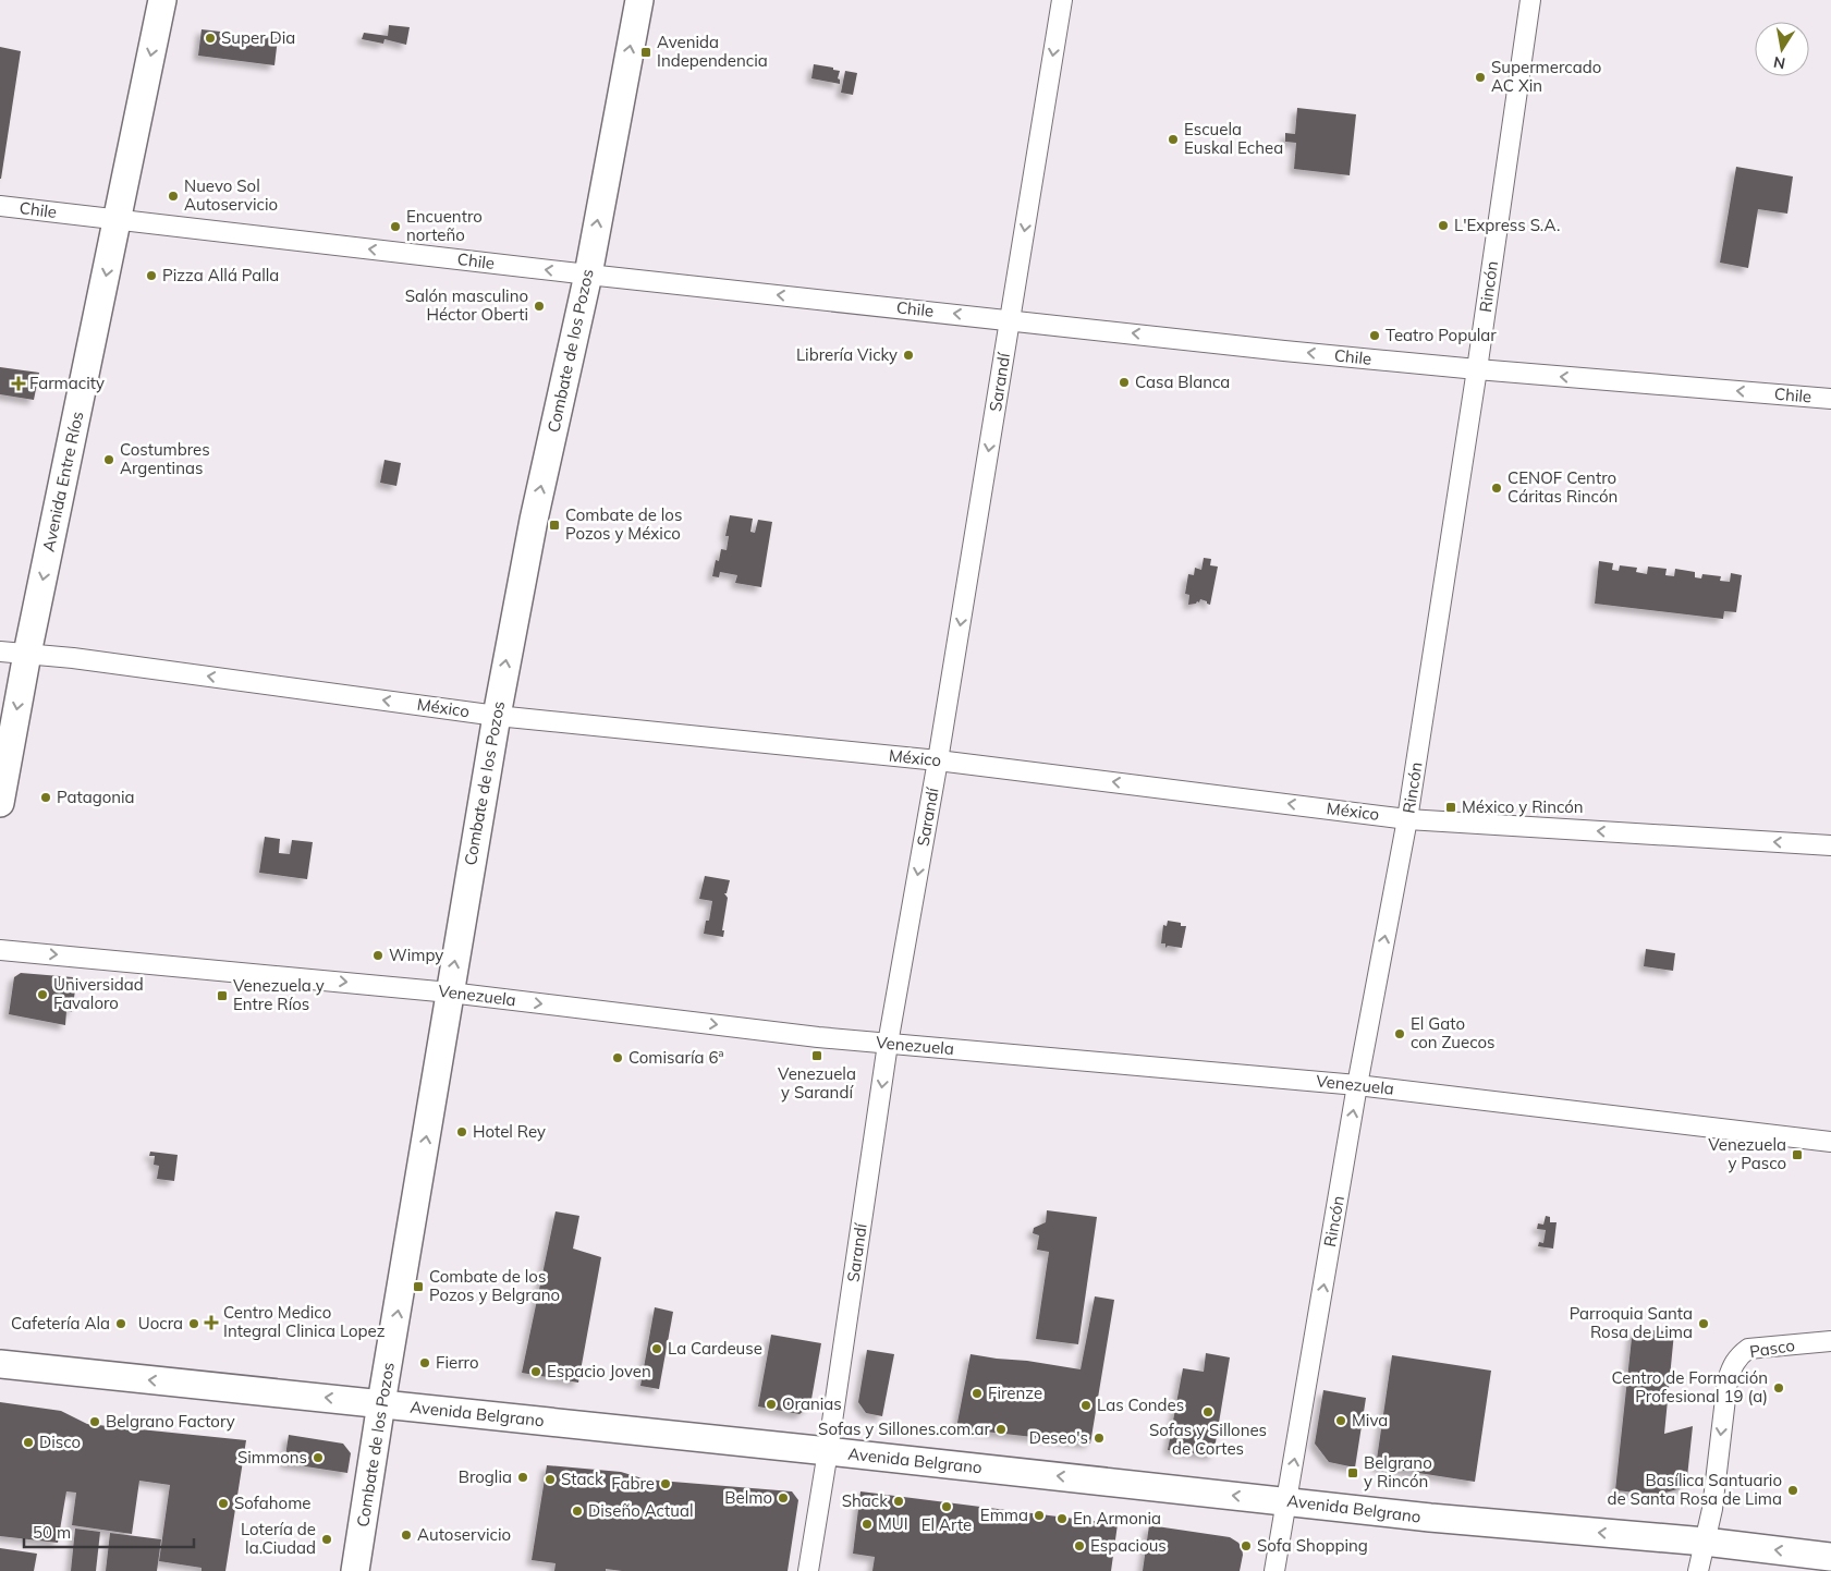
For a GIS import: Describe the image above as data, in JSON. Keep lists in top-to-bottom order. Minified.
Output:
{"streets":{"main road":["Combate de los Pozos","Avenida Entre Ríos","Avenida Belgrano"],"street":["Chile","Rincón","Sarandí","México","Venezuela","Pasco"]},"crossings":[["Chile","Rincón"],["Chile","Combate de los Pozos"],["Chile","Sarandí"],["Chile","Avenida Entre Ríos"],["Rincón","México"],["Rincón","Venezuela"],["Rincón","Avenida Belgrano"],["Combate de los Pozos","México"],["Combate de los Pozos","Venezuela"],["Combate de los Pozos","Avenida Belgrano"],["Sarandí","México"],["Sarandí","Venezuela"],["Sarandí","Avenida Belgrano"],["Avenida Entre Ríos","México"],["Pasco","Avenida Belgrano"]],"one_way":["Chile","Rincón","Combate de los Pozos","Sarandí","Avenida Entre Ríos","México","Venezuela","Pasco","Avenida Belgrano"],"places":{"other":["Super Dia","Supermercado AC Xin","Escuela Euskal Echea","Nuevo Sol Autoservicio","L'Express S.A.","Encuentro norteño","Pizza Allá Palla","Salón masculino Héctor Oberti","Teatro Popular","Librería Vicky","Casa Blanca","Costumbres Argentinas","CENOF Centro Cáritas Rincón","Patagonia","Wimpy","Universidad Favaloro","El Gato con Zuecos","Comisaría 6ª","Hotel Rey","Cafetería Ala","Uocra","Parroquia Santa Rosa de Lima","La Cardeuse","Fierro","Espacio Joven","Centro de Formación Profesional 19 (a)","Firenze","Oranias","Las Condes","Sofas y Sillones de Cortes","Miva","Belgrano Factory","Sofas y Sillones.com.ar","Deseo's","Disco","Simmons","Broglia","Stack","Fabre","Basílica Santuario de Santa Rosa de Lima","Belmo","Shack","Sofahome","El Arte","Diseño Actual","Emma","En Armonia","MUI","Autoservicio","Lotería de la.Ciudad","Espacious","Sofa Shopping"],"transit":["Avenida Independencia","Combate de los Pozos y México","México y Rincón","Venezuela y Entre Ríos","Venezuela y Sarandí","Venezuela y Pasco","Combate de los Pozos y Belgrano","Belgrano y Rincón"],"health":["Farmacity","Centro Medico Integral Clinica Lopez"]},"scale_bar":"50 m","north":"bottom"}
